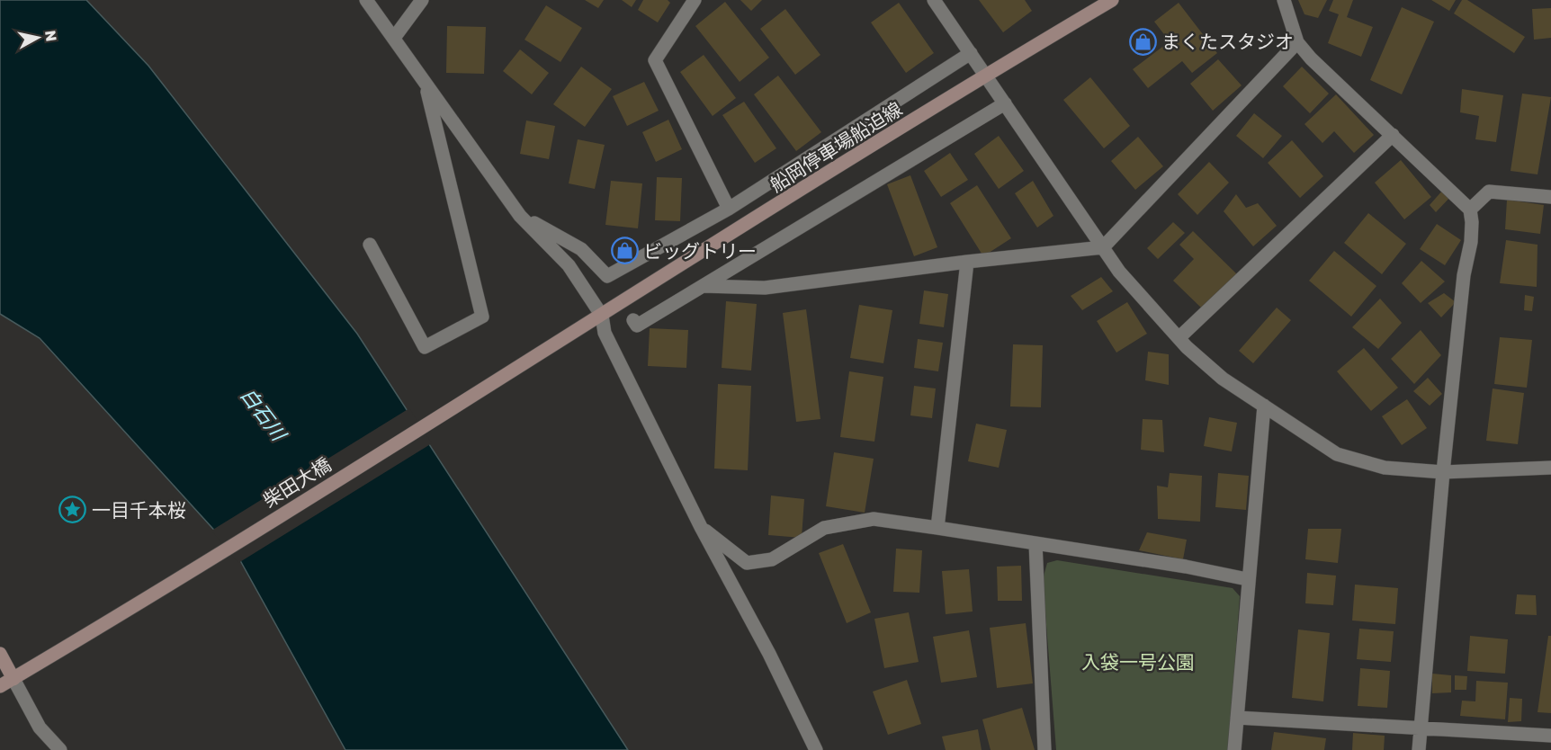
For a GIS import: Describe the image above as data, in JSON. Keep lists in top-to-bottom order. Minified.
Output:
{"streets":{"main road":["船岡停車場船迫線","柴田大橋"]},"crossings":[["船岡停車場船迫線","柴田大橋"]],"water":["白石川"],"parks":["入袋一号公園"],"places":{"shop":["まくたスタジオ","ビッグトリー"],"place":["一目千本桜"]},"north":"right"}
